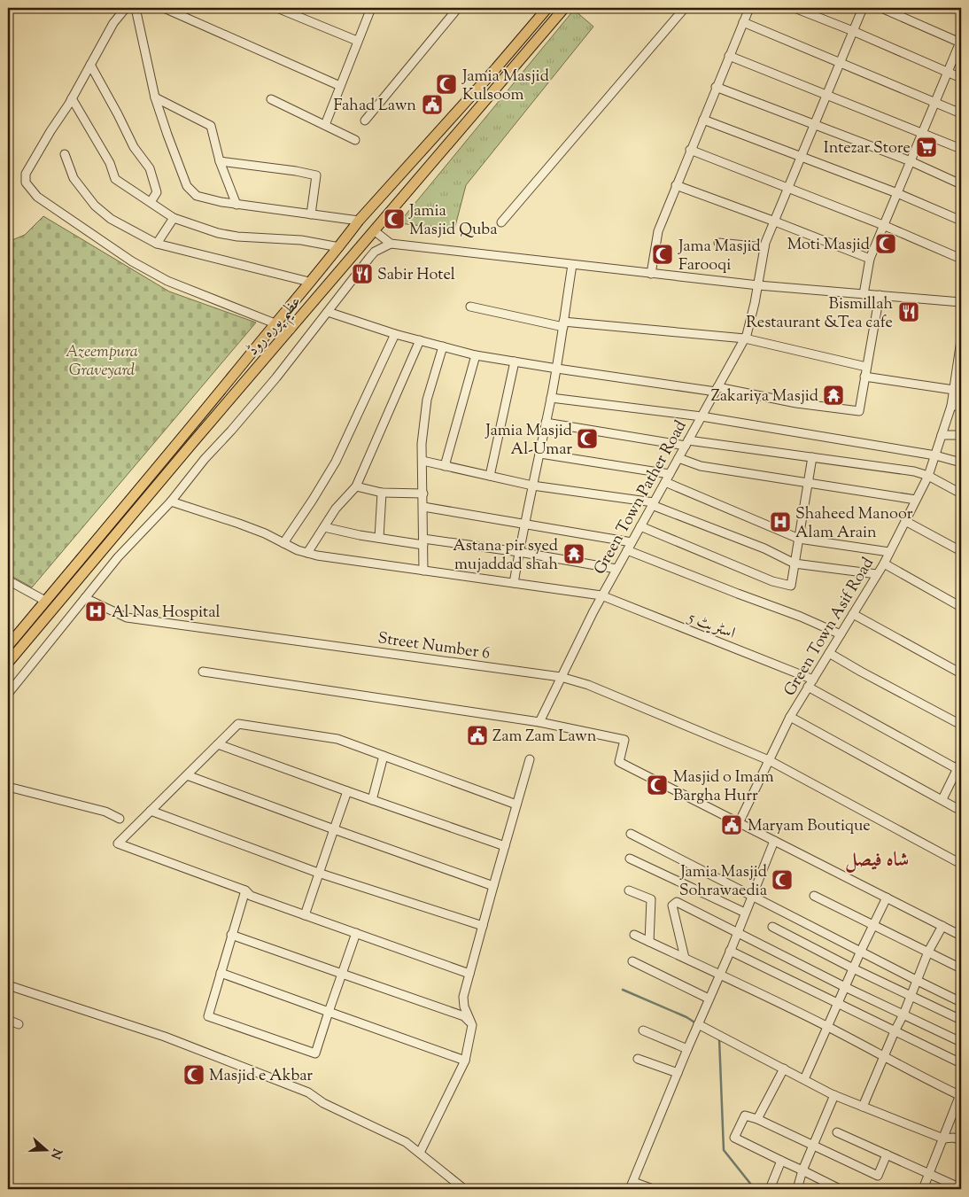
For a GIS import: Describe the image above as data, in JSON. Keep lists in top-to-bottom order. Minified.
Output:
{"streets":{"main road":["عظیم پورہ روڈ"],"street":["Green Town Pather Road","اسٹریٹ 5","Green Town Asif Road","Street Number 6"]},"crossings":[["Green Town Pather Road","اسٹریٹ 5"],["Green Town Pather Road","Street Number 6"],["اسٹریٹ 5","Green Town Asif Road"],["Green Town Asif Road","Street Number 6"]],"districts":["شاہ فیصل"],"parks":["Azeempura Graveyard"],"places":{"mosque":["Jamia Masjid Kulsoom","Jamia Masjid Quba","Moti Masjid","Jama Masjid Farooqi","Jamia Masjid Al-Umar","Masjid o Imam Bargha Hurr","Jamia Masjid Sohrawaedia","Masjid e Akbar"],"public building":["Fahad Lawn","Zam Zam Lawn","Maryam Boutique"],"supermarket":["Intezar Store"],"restaurant":["Sabir Hotel","Bismillah Restaurant &Tea cafe"],"temple":["Zakariya Masjid","Astana pir syed mujaddad shah"],"hospital":["Shaheed Manoor Alam Arain","Al Nas Hospital"]},"north":"right"}
